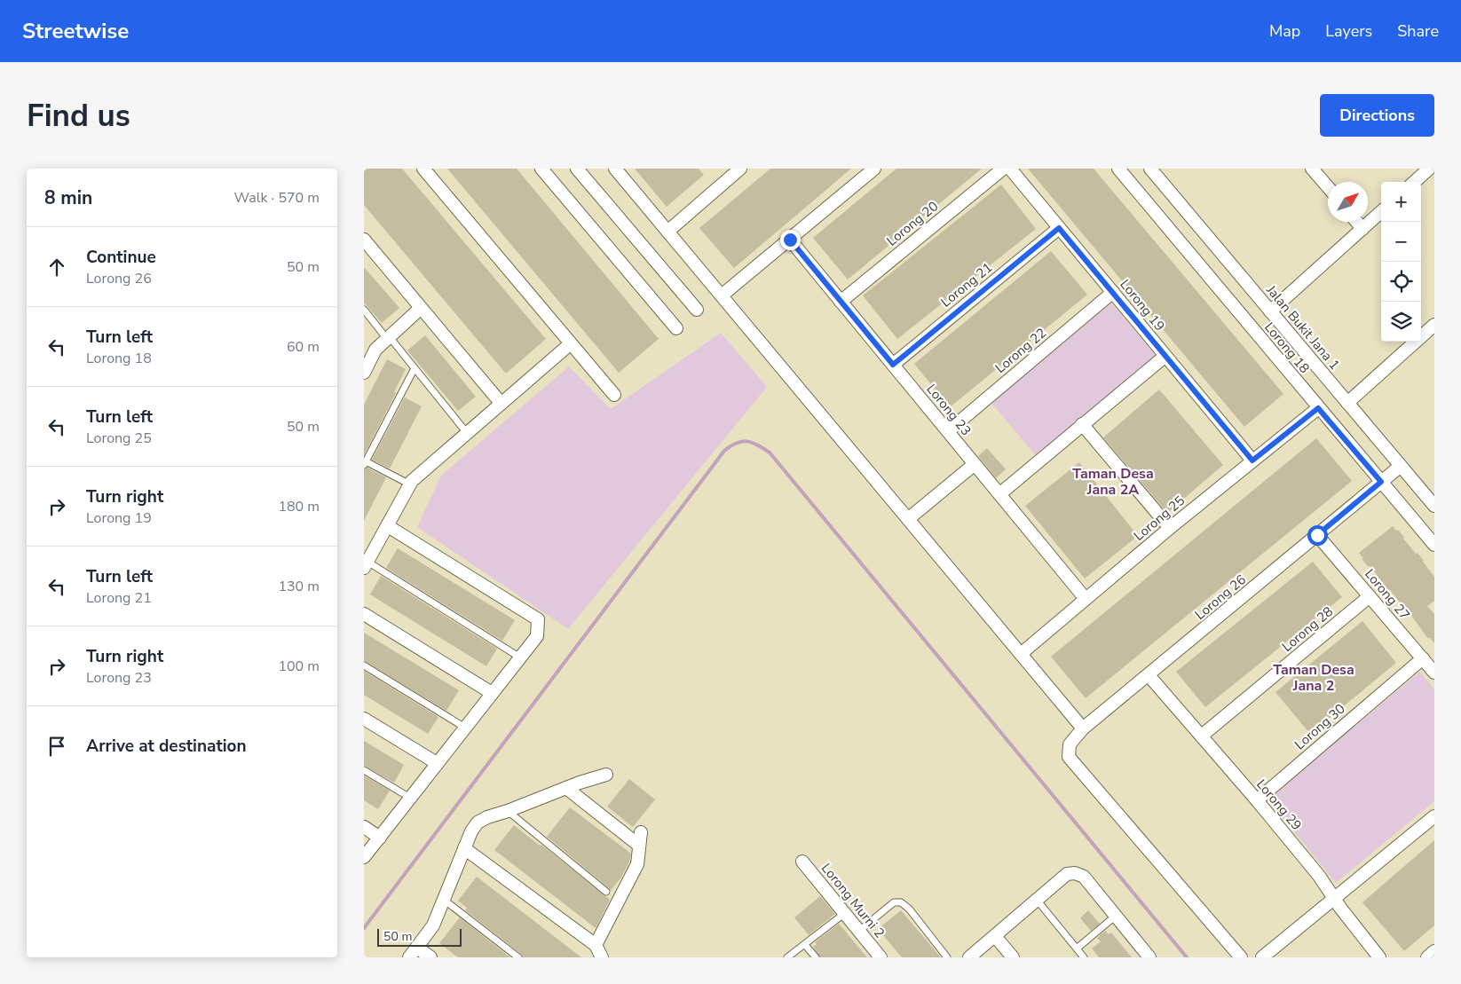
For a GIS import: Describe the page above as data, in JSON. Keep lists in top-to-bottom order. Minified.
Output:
{"streets":{"street":["Lorong 20","Lorong 21","Lorong 19","Jalan Bukit Jana 1","Lorong 18","Lorong 22","Lorong 23","Lorong 25","Lorong 27","Lorong 26","Lorong 28","Lorong 30","Lorong 29","Lorong Murni 2"]},"crossings":[["Lorong 20","Lorong 23"],["Lorong 21","Lorong 19"],["Lorong 21","Lorong 23"],["Lorong 19","Lorong 22"],["Lorong 19","Lorong 25"],["Jalan Bukit Jana 1","Lorong 26"],["Lorong 18","Lorong 25"],["Lorong 18","Lorong 26"],["Lorong 22","Lorong 23"],["Lorong 23","Lorong 25"],["Lorong 27","Lorong 26"],["Lorong 27","Lorong 28"],["Lorong 27","Lorong 30"],["Lorong 26","Lorong 29"],["Lorong 28","Lorong 29"],["Lorong 30","Lorong 29"]],"districts":["Taman Desa Jana 2A","Taman Desa Jana 2"],"scale_bar":"50 m","north":"top right","page":{"header":"Streetwise","nav":["Map","Layers","Share"],"buttons":"Directions","title":"Find us","heading":["8 min","Walk · 570 m"],"map_buttons":["+","−"],"list":[["Continue","Lorong 26","50 m"],["Turn left","Lorong 18","60 m"],["Turn left","Lorong 25","50 m"],["Turn right","Lorong 19","180 m"],["Turn left","Lorong 21","130 m"],["Turn right","Lorong 23","100 m"],"Arrive at destination"],"scale":"50 m"}}
